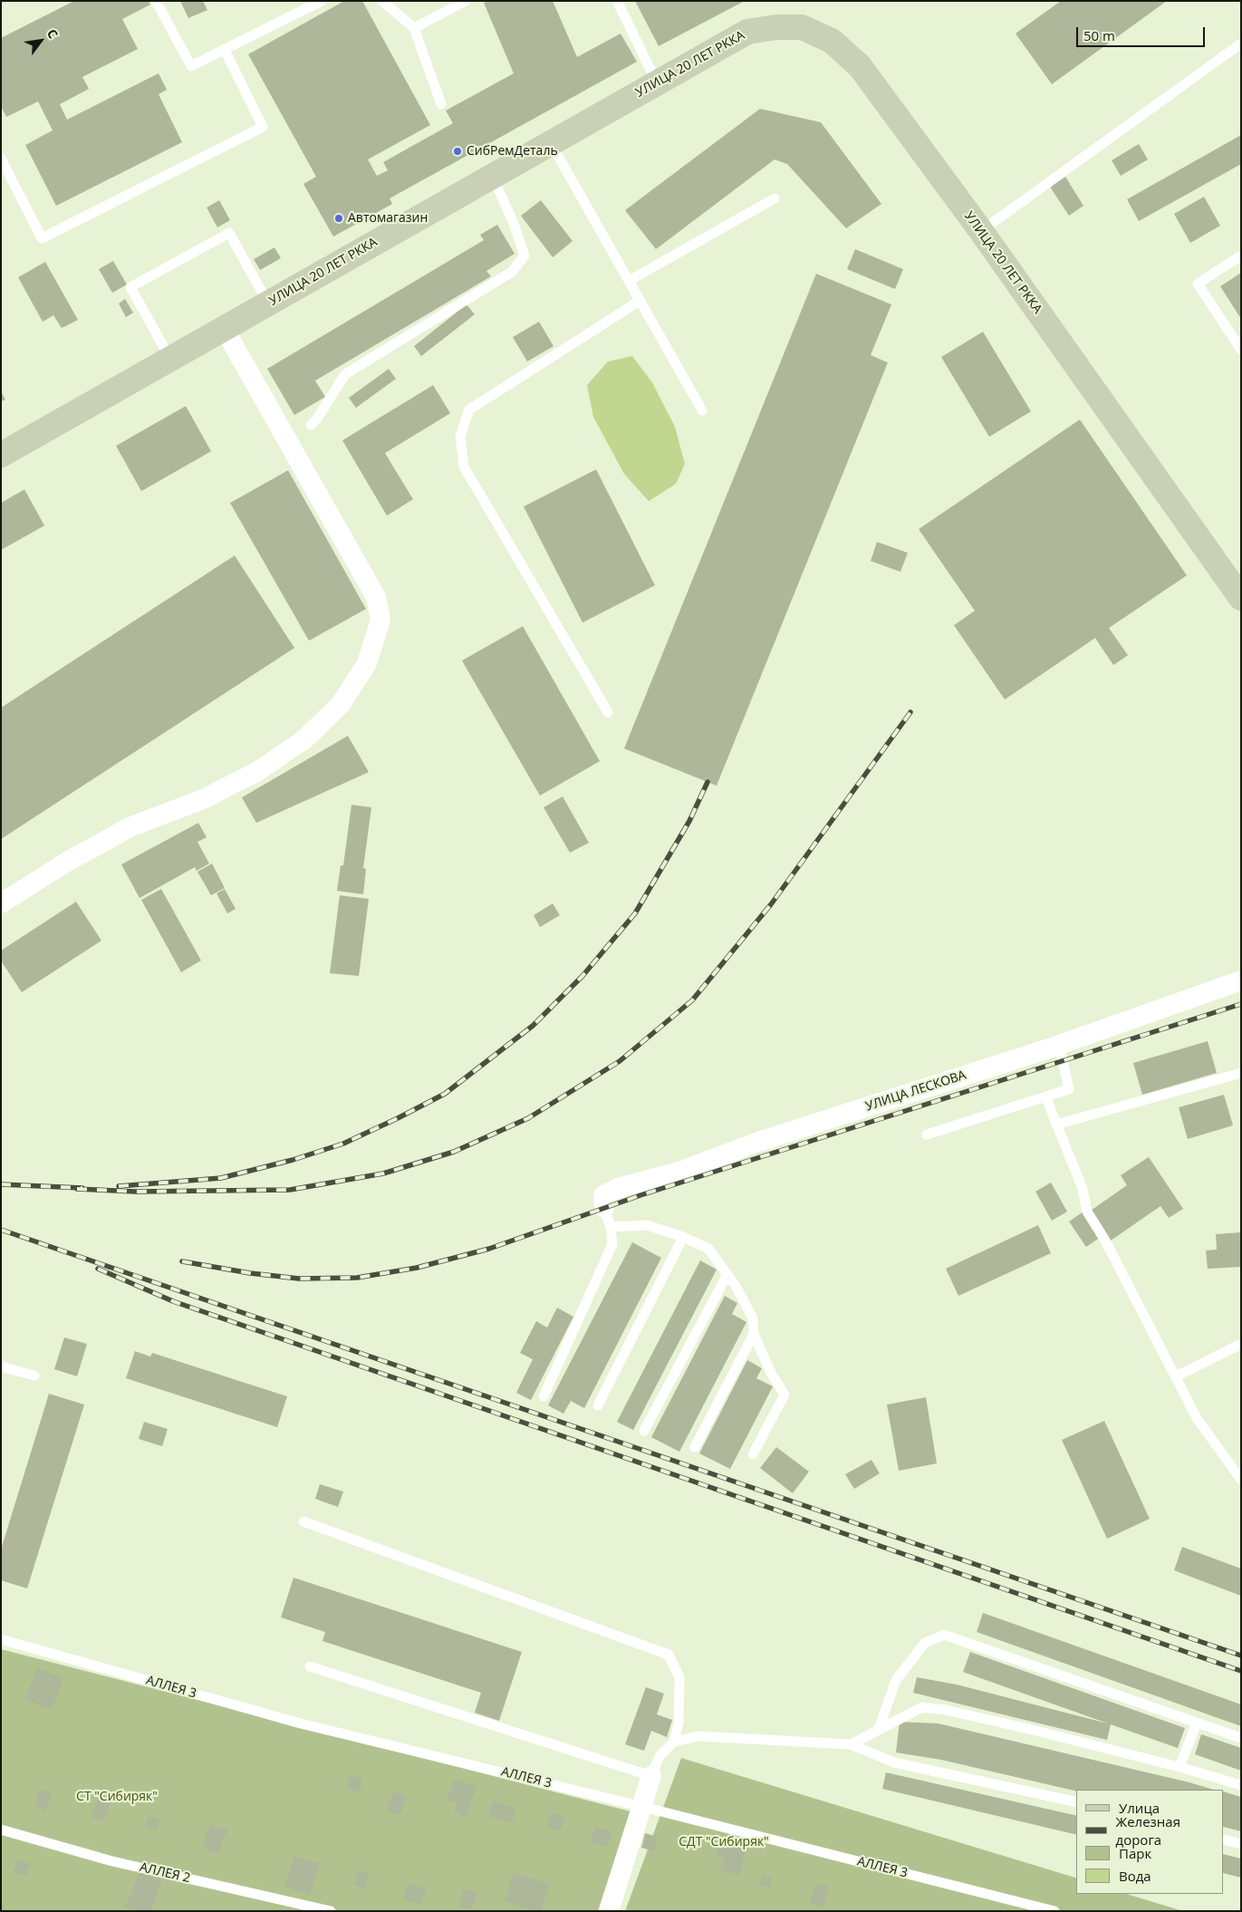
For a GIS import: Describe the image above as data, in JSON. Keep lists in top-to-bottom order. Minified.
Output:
{"streets":{"main road":["УЛИЦА 20 ЛЕТ РККА"],"street":["УЛИЦА ЛЕСКОВА"],"lane":["АЛЛЕЯ 3","АЛЛЕЯ 2"]},"parks":["СТ \"Сибиряк\"","СДТ \"Сибиряк\""],"places":["СибРемДеталь","Автомагазин"],"legend":["Улица","Железная дорога","Парк","Вода"],"scale_bar":"50 m","north":"top right"}
